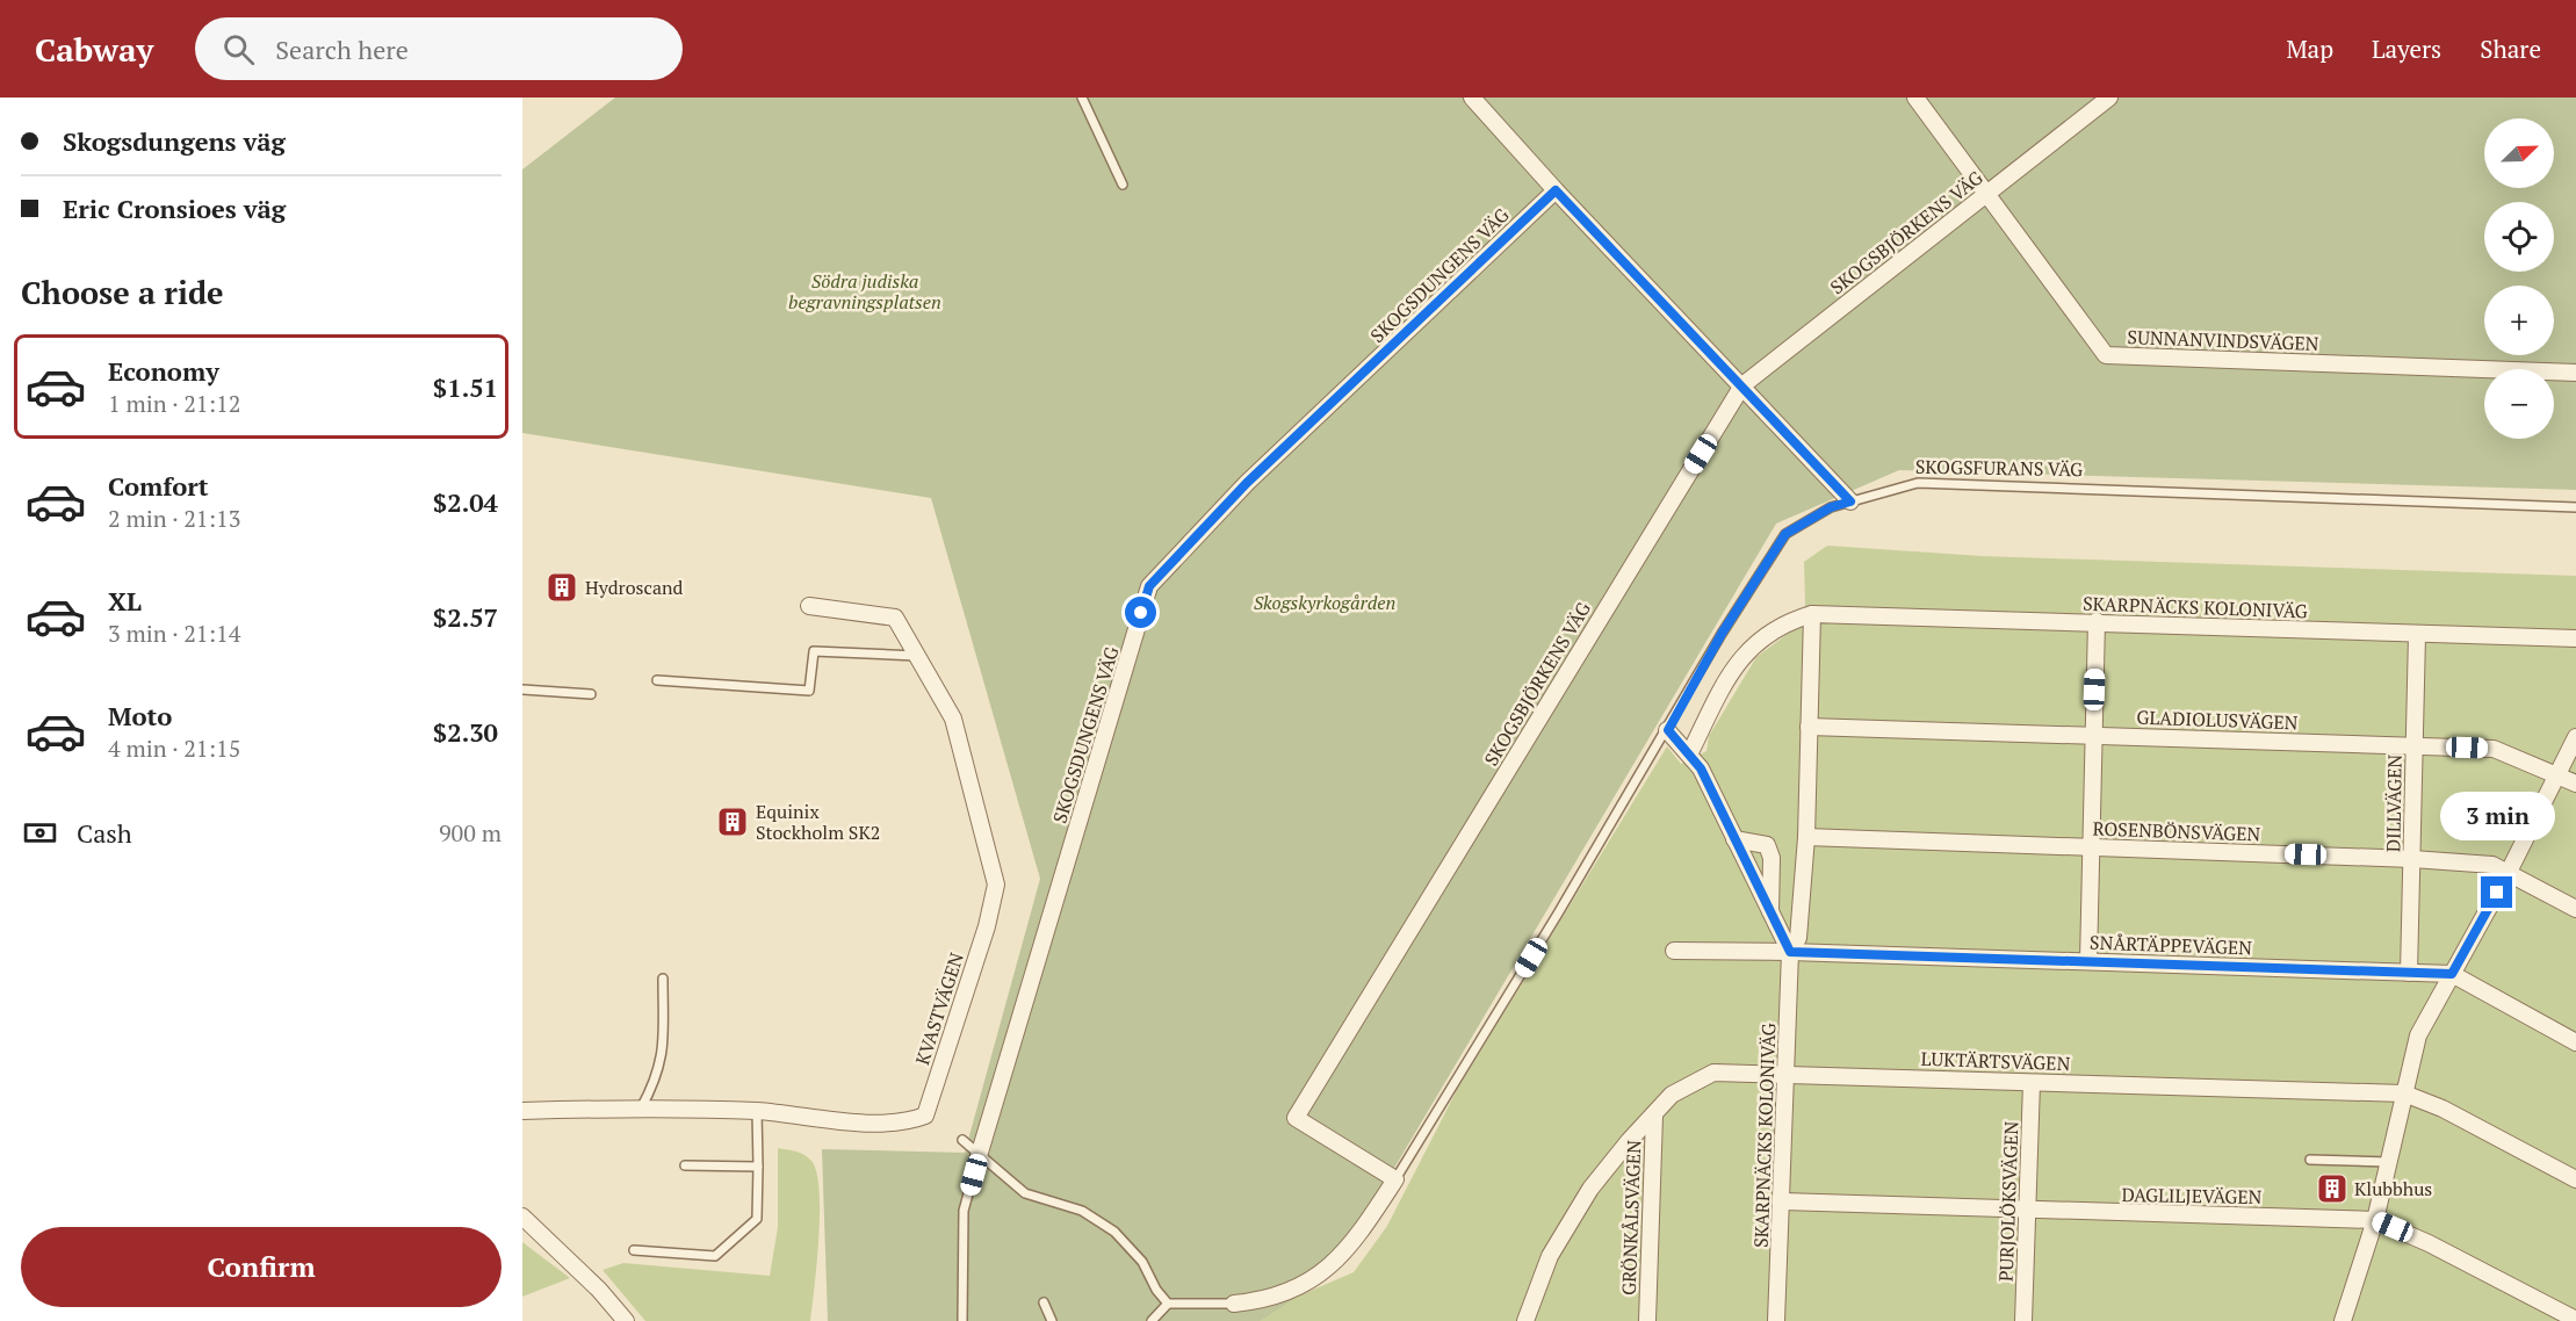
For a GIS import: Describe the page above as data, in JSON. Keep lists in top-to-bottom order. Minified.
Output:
{"streets":{"street":["SKOGSBJÖRKENS VÄG","SKOGSDUNGENS VÄG","SUNNANVINDSVÄGEN","SKARPNÄCKS KOLONIVÄG","GLADIOLUSVÄGEN","DILLVÄGEN","ROSENBÖNSVÄGEN","SNÅRTÄPPEVÄGEN","KVASTVÄGEN","LUKTÄRTSVÄGEN","DAGLILJEVÄGEN","PURJOLÖKSVÄGEN","GRÖNKÅLSVÄGEN"],"lane":["SKOGSFURANS VÄG"]},"crossings":[["SKOGSBJÖRKENS VÄG","SUNNANVINDSVÄGEN"],["SKOGSBJÖRKENS VÄG","SKOGSFURANS VÄG"],["SKARPNÄCKS KOLONIVÄG","GLADIOLUSVÄGEN"],["SKARPNÄCKS KOLONIVÄG","DILLVÄGEN"],["SKARPNÄCKS KOLONIVÄG","ROSENBÖNSVÄGEN"],["SKARPNÄCKS KOLONIVÄG","SNÅRTÄPPEVÄGEN"],["SKARPNÄCKS KOLONIVÄG","LUKTÄRTSVÄGEN"],["SKARPNÄCKS KOLONIVÄG","DAGLILJEVÄGEN"],["GLADIOLUSVÄGEN","DILLVÄGEN"],["DILLVÄGEN","ROSENBÖNSVÄGEN"],["DILLVÄGEN","SNÅRTÄPPEVÄGEN"],["LUKTÄRTSVÄGEN","PURJOLÖKSVÄGEN"],["LUKTÄRTSVÄGEN","GRÖNKÅLSVÄGEN"],["DAGLILJEVÄGEN","PURJOLÖKSVÄGEN"]],"parks":["Södra judiska begravningsplatsen","Skogskyrkogården"],"places":{"building":["Hydroscand","Equinix Stockholm SK2","Klubbhus"]},"north":"top right","page":{"header":"Cabway","search":"Search here","nav":["Map","Layers","Share"],"banner":["Skogsdungens väg","Eric Cronsioes väg"],"map_buttons":["+","−"],"heading":"Choose a ride","list":[{"name":"Economy","note":"1 min · 21:12","value":"$1.51"},{"name":"Comfort","note":"2 min · 21:13","value":"$2.04"},{"name":"XL","note":"3 min · 21:14","value":"$2.57"},{"name":"Moto","note":"4 min · 21:15","value":"$2.30"}],"bubble":"3 min","pay":["Cash","900 m"],"buttons":"Confirm"}}
